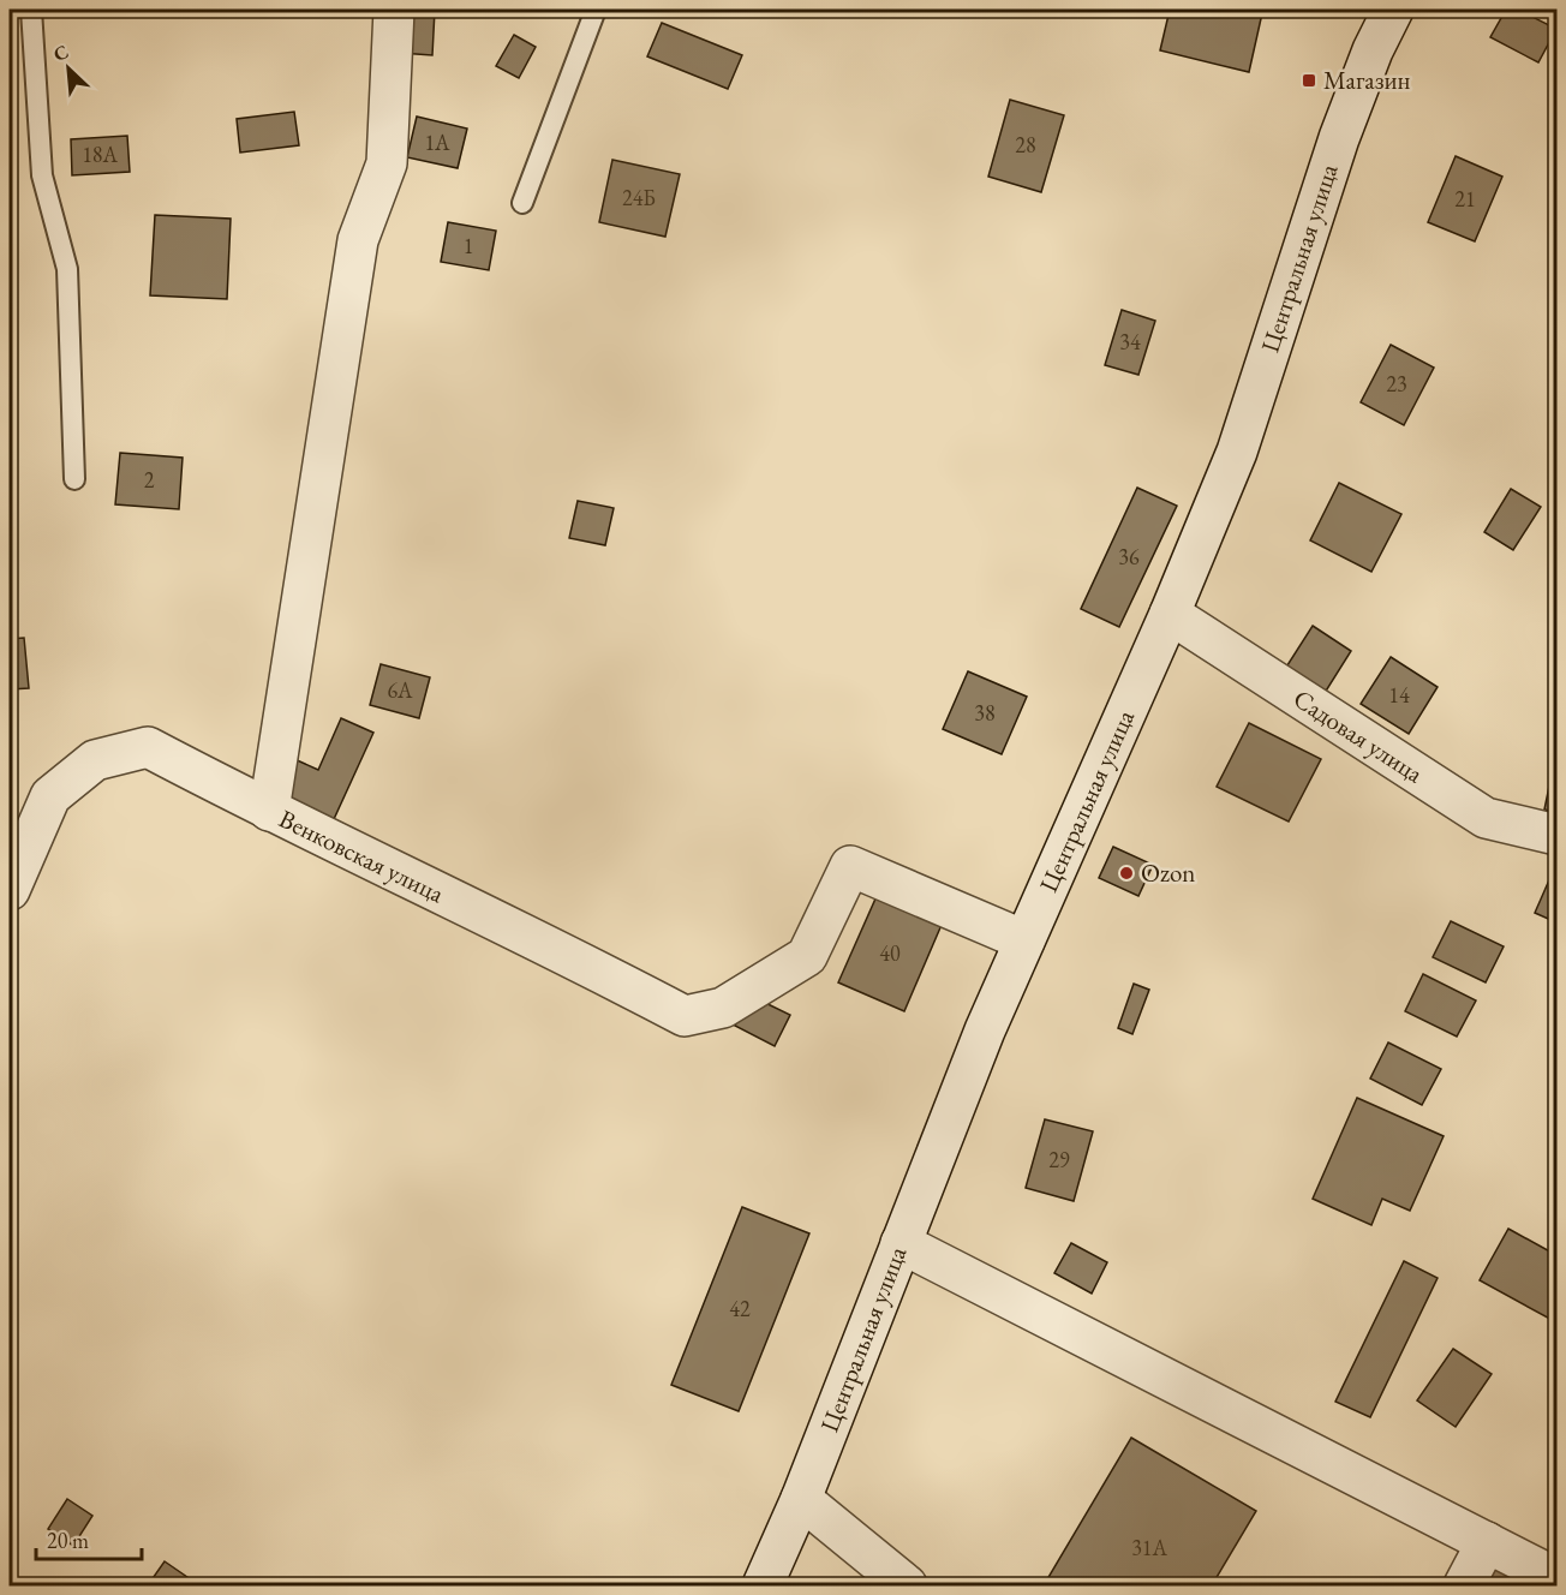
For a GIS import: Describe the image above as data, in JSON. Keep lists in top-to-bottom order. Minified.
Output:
{"streets":{"street":["Центральная улица","Садовая улица","Венковская улица"]},"crossings":[["Центральная улица","Садовая улица"],["Центральная улица","Венковская улица"]],"places":{"transit":["Магазин"],"other":["Ozon"]},"house_numbers":["1А","28","18А","24Б","21","1","34","23","2","36","6А","14","38","40","29","42","31А"],"scale_bar":"20 m","north":"top left"}
